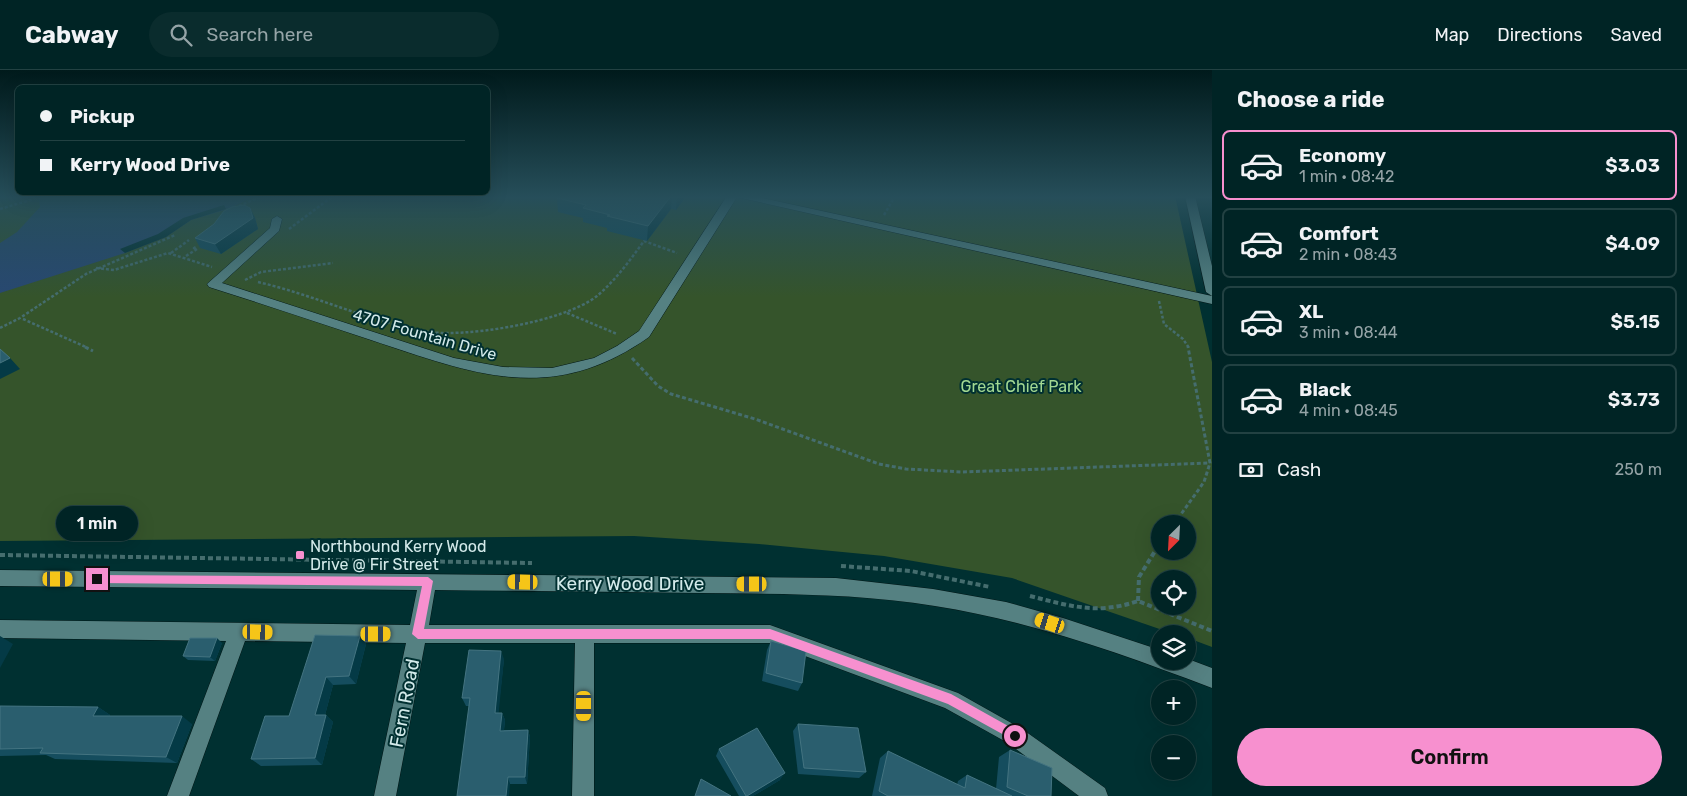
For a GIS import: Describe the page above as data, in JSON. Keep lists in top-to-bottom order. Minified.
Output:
{"streets":{"street":["4707 Fountain Drive","Kerry Wood Drive","Fern Road"]},"crossings":[["Kerry Wood Drive","Fern Road"]],"parks":["Great Chief Park"],"places":{"transit":["Northbound Kerry Wood Drive @ Fir Street"]},"north":"bottom left","page":{"header":"Cabway","search":"Search here","nav":["Map","Directions","Saved"],"heading":"Choose a ride","banner":["Pickup","Kerry Wood Drive"],"list":[{"name":"Economy","note":"1 min · 08:42","value":"$3.03"},{"name":"Comfort","note":"2 min · 08:43","value":"$4.09"},{"name":"XL","note":"3 min · 08:44","value":"$5.15"},{"name":"Black","note":"4 min · 08:45","value":"$3.73"}],"pay":["Cash","250 m"],"bubble":"1 min","map_buttons":["+","−"],"buttons":"Confirm"}}
